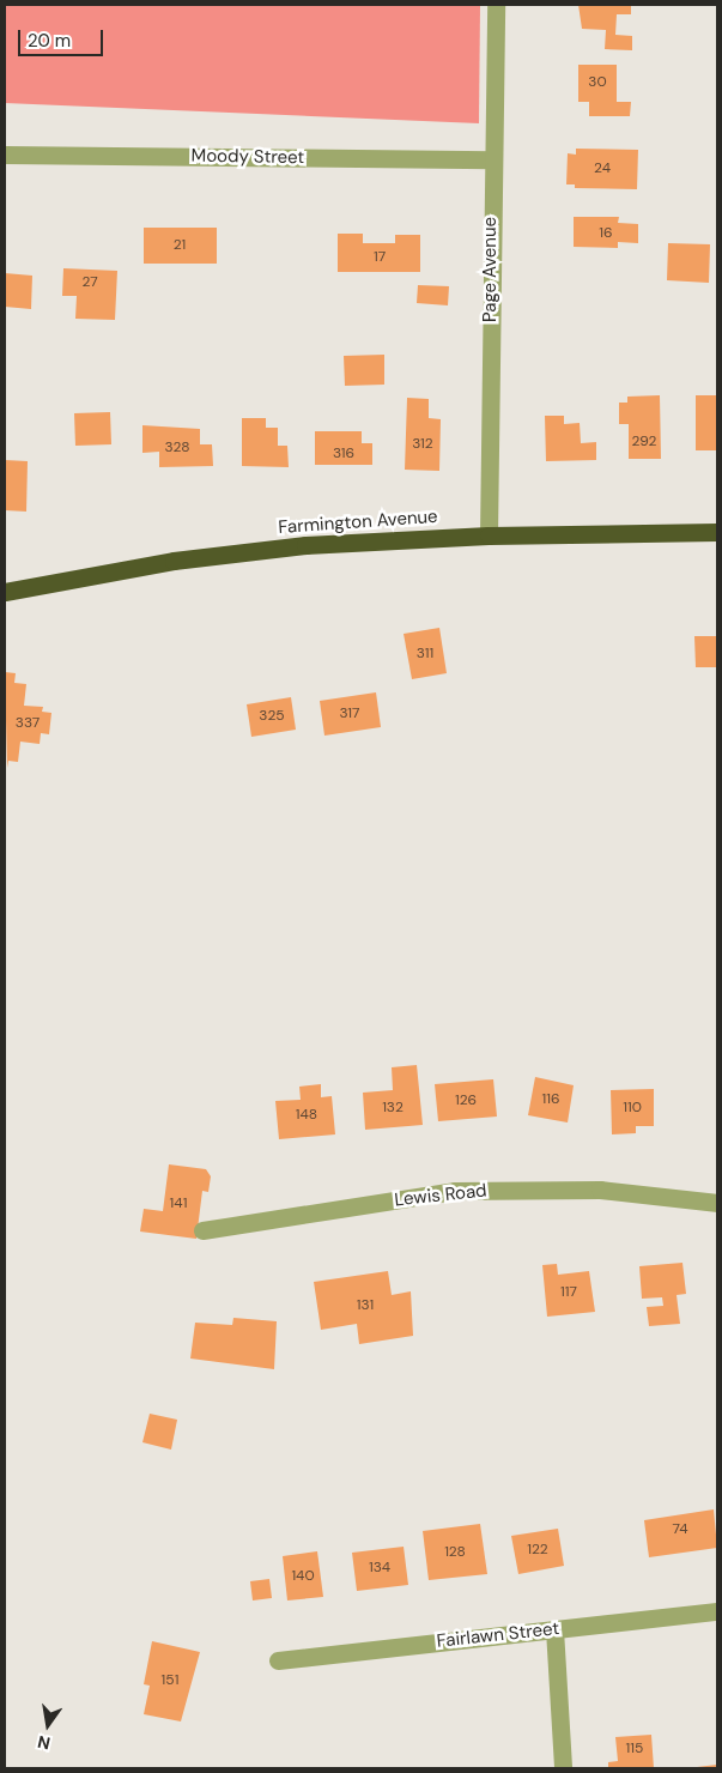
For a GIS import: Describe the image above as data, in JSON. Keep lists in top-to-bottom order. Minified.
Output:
{"streets":{"highway":["Farmington Avenue"],"street":["Moody Street","Page Avenue","Lewis Road","Fairlawn Street"]},"crossings":[["Moody Street","Page Avenue"],["Page Avenue","Farmington Avenue"]],"house_numbers":["30","24","16","21","17","27","292","312","328","316","311","317","325","337","116","126","132","110","148","141","117","131","74","122","128","134","140","151","115"],"scale_bar":"20 m","north":"bottom"}
